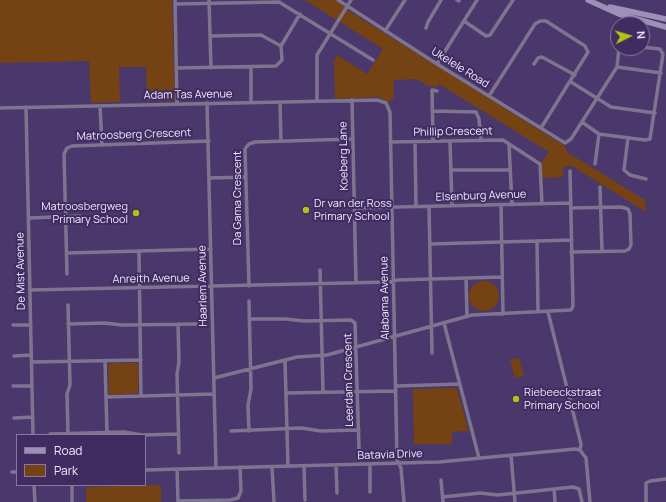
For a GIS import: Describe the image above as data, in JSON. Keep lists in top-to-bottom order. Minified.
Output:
{"streets":{"street":["Ukelele Road","Adam Tas Avenue","Phillip Crescent","Matroosberg Crescent","Koeberg Lane","Elsenburg Avenue","Da Gama Crescent","De Mist Avenue","Anreith Avenue","Haarlem Avenue","Alabama Avenue","Leerdam Crescent","Batavia Drive"]},"crossings":[["Adam Tas Avenue","Koeberg Lane"],["Adam Tas Avenue","De Mist Avenue"],["Adam Tas Avenue","Haarlem Avenue"],["Adam Tas Avenue","Alabama Avenue"],["Phillip Crescent","Elsenburg Avenue"],["Phillip Crescent","Alabama Avenue"],["Matroosberg Crescent","Haarlem Avenue"],["Koeberg Lane","Elsenburg Avenue"],["Koeberg Lane","Da Gama Crescent"],["Koeberg Lane","Anreith Avenue"],["Elsenburg Avenue","Alabama Avenue"],["Da Gama Crescent","Anreith Avenue"],["De Mist Avenue","Anreith Avenue"],["Anreith Avenue","Haarlem Avenue"],["Anreith Avenue","Alabama Avenue"],["Haarlem Avenue","Batavia Drive"],["Alabama Avenue","Batavia Drive"]],"places":["Dr van der Ross Primary School","Matroosbergweg Primary School","Riebeeckstraat Primary School"],"legend":["Road","Park"],"north":"right"}
